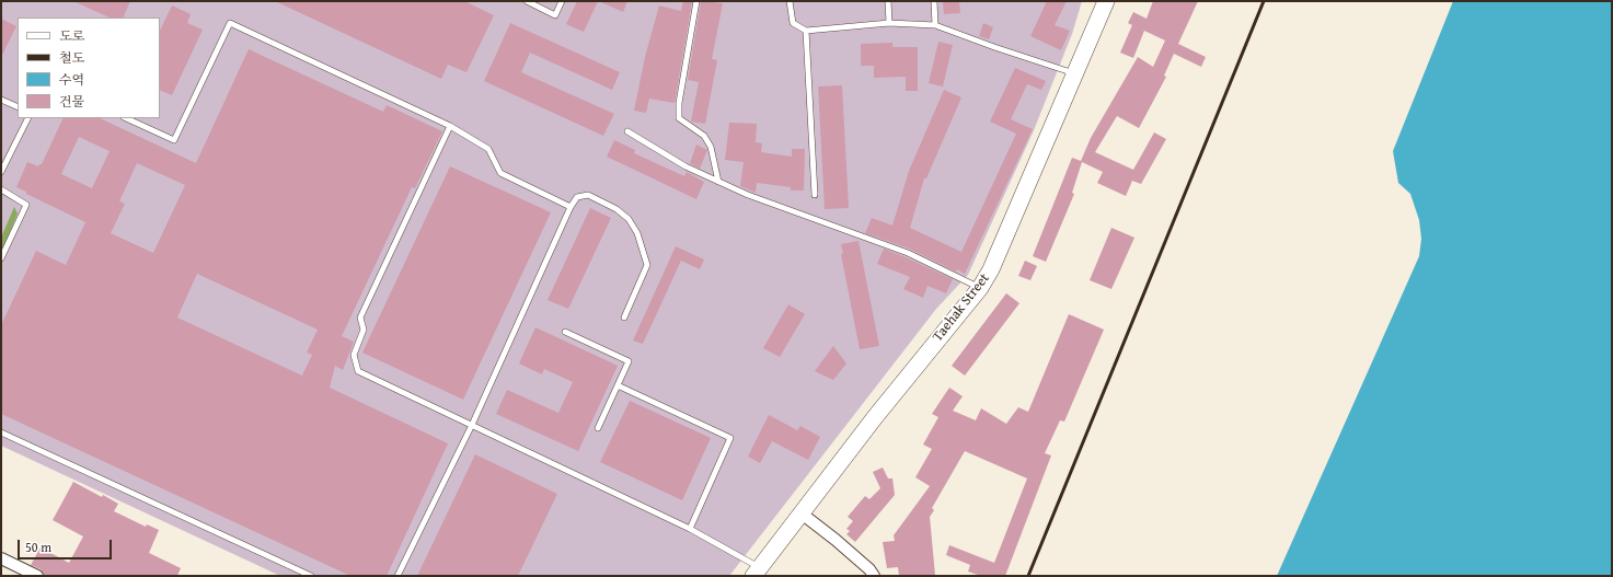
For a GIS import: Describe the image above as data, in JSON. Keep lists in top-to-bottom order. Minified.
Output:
{"streets":{"main road":["Taehak Street"]},"legend":["도로","철도","수역","건물"],"scale_bar":"50 m"}
